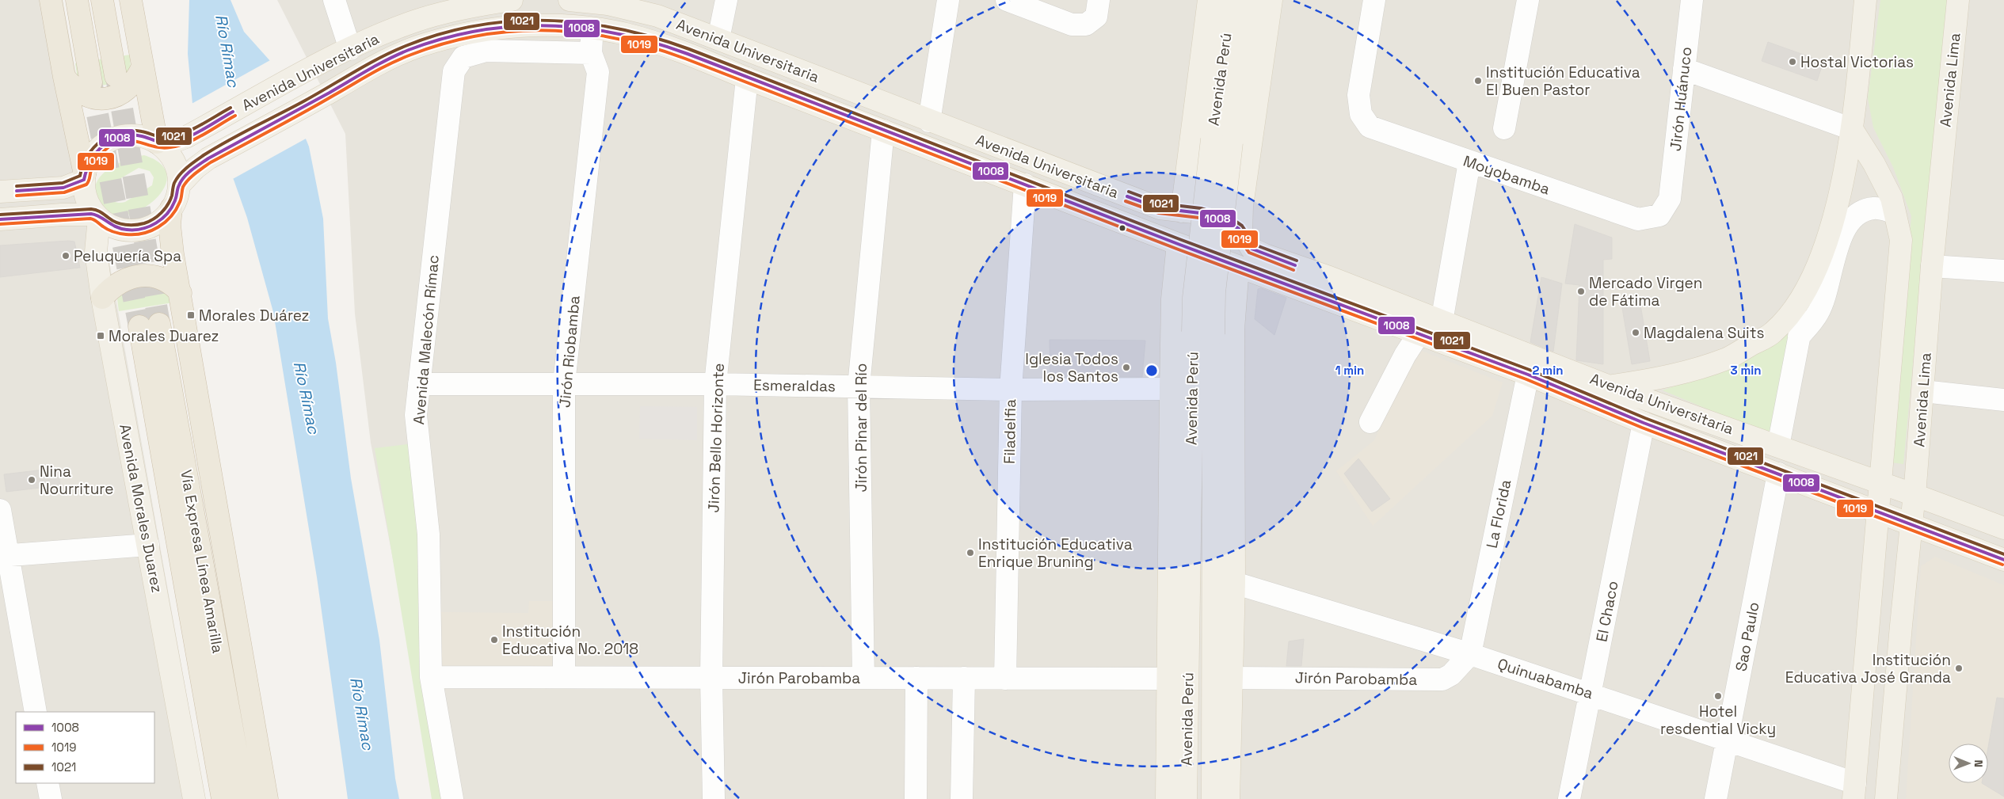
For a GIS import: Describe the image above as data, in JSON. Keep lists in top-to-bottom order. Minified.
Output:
{"streets":{"highway":["Vía Expresa Línea Amarilla"],"main road":["Avenida Universitaria","Avenida Perú","Avenida Lima","Avenida Morales Duarez"],"street":["Jirón Huánuco","Moyobamba","Avenida Malecón Rímac","Jirón Riobamba","Esmeraldas","Jirón Pinar del Río","Filadelfia","Jirón Bello Horizonte","La Florida","El Chaco","Sao Paulo","Jirón Parobamba","Quinuabamba"]},"crossings":[["Avenida Universitaria","Avenida Perú"],["Avenida Universitaria","Avenida Lima"],["Avenida Universitaria","Jirón Riobamba"],["Avenida Universitaria","Jirón Pinar del Río"],["Avenida Universitaria","Filadelfia"],["Avenida Universitaria","Jirón Bello Horizonte"],["Avenida Universitaria","Avenida Morales Duarez"],["Avenida Universitaria","La Florida"],["Avenida Universitaria","El Chaco"],["Avenida Universitaria","Sao Paulo"],["Avenida Perú","Esmeraldas"],["Avenida Perú","Jirón Parobamba"],["Jirón Huánuco","Moyobamba"],["Avenida Malecón Rímac","Jirón Riobamba"],["Avenida Malecón Rímac","Esmeraldas"],["Avenida Malecón Rímac","Jirón Parobamba"],["Jirón Riobamba","Esmeraldas"],["Jirón Riobamba","Jirón Parobamba"],["Esmeraldas","Jirón Pinar del Río"],["Esmeraldas","Filadelfia"],["Esmeraldas","Jirón Bello Horizonte"],["Jirón Pinar del Río","Jirón Parobamba"],["Filadelfia","Jirón Parobamba"],["Jirón Bello Horizonte","Jirón Parobamba"],["La Florida","Jirón Parobamba"],["La Florida","Quinuabamba"],["El Chaco","Quinuabamba"],["Sao Paulo","Quinuabamba"],["Jirón Parobamba","Quinuabamba"]],"water":["Río Rímac"],"places":{"other":["Hostal Victorias","Institución Educativa El Buen Pastor","Peluquería Spa","Mercado Virgen de Fátima","Magdalena Suits","Iglesia Todos los Santos","Nina Nourriture","Institución Educativa Enrique Bruning","Institución Educativa No. 2018","Institución Educativa José Granda","Hotel resdential Vicky"],"transit":["Morales Duárez","Morales Duarez"]},"lines":["transit line 1021","transit line 1008","transit line 1019"],"legend":["1008","1019","1021"],"north":"right","rings":["1 min","2 min","3 min"]}
